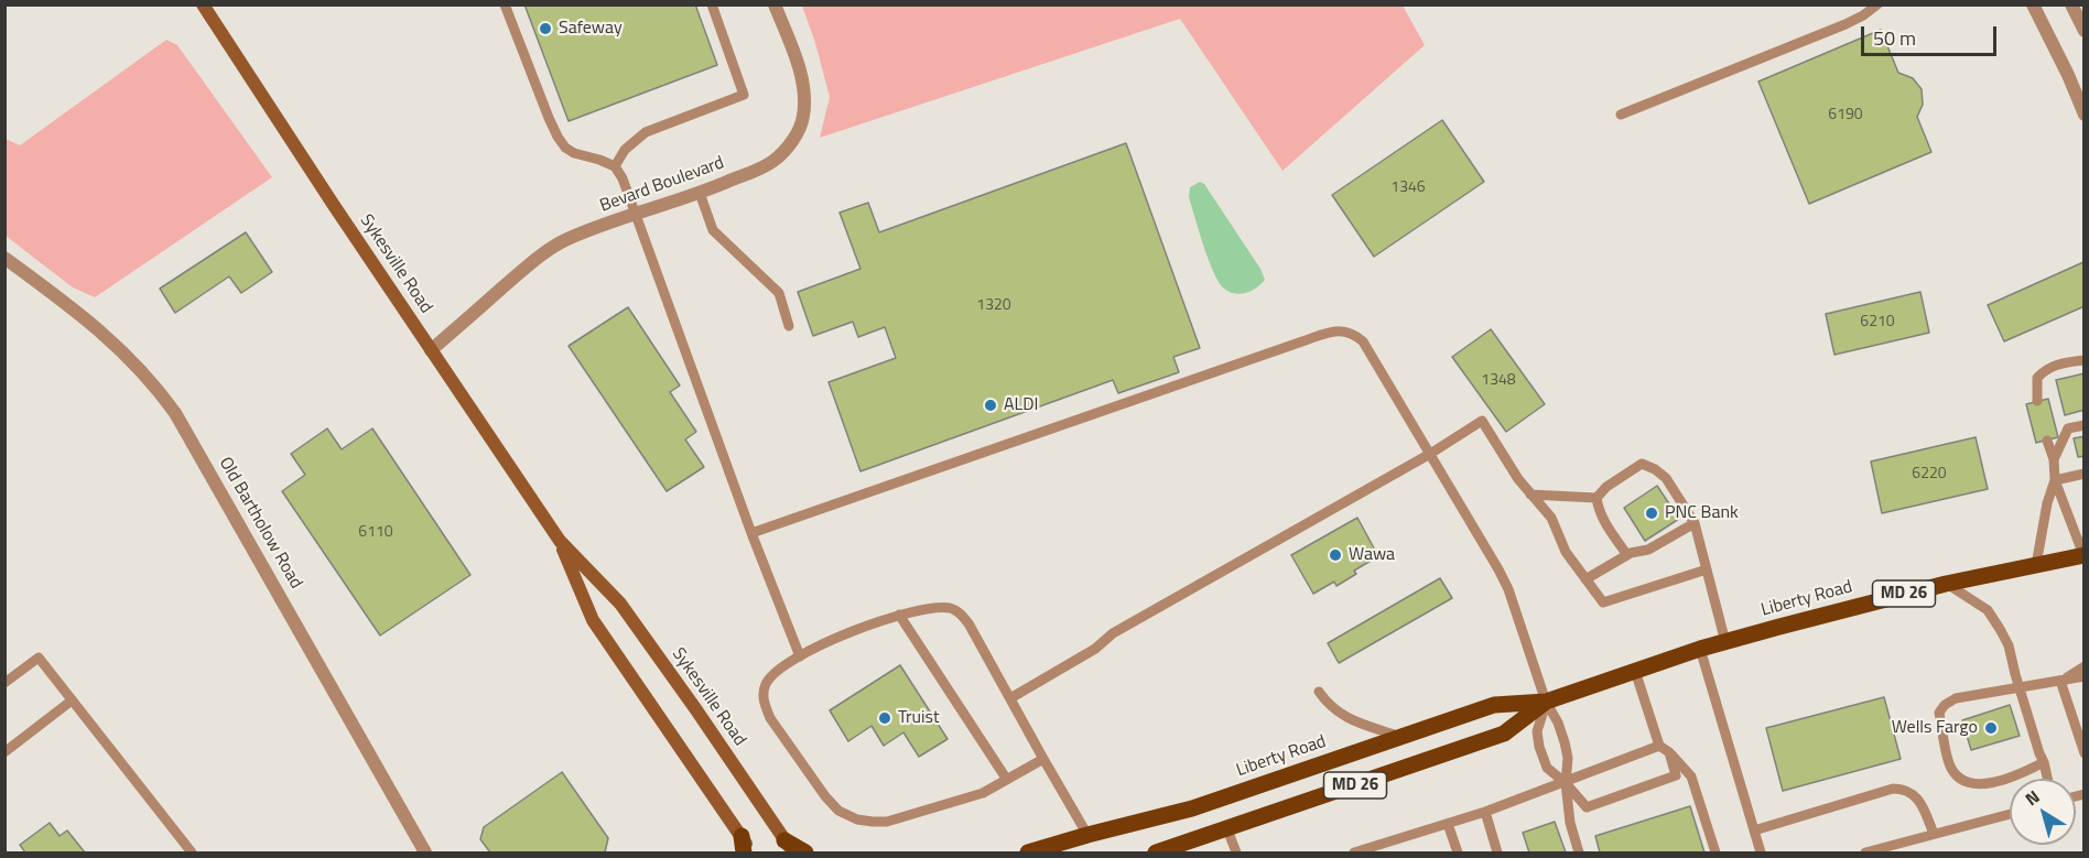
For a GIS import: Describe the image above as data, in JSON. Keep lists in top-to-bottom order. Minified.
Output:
{"streets":{"main road":["Sykesville Road","MD 26","Liberty Road"],"street":["Bevard Boulevard","Old Bartholow Road"]},"crossings":[["Bevard Boulevard","Sykesville Road"]],"places":["Safeway","ALDI","PNC Bank","Wawa","Truist","Wells Fargo"],"house_numbers":["6190","1346","1320","6210","1348","6220","6110"],"scale_bar":"50 m","north":"top left"}
